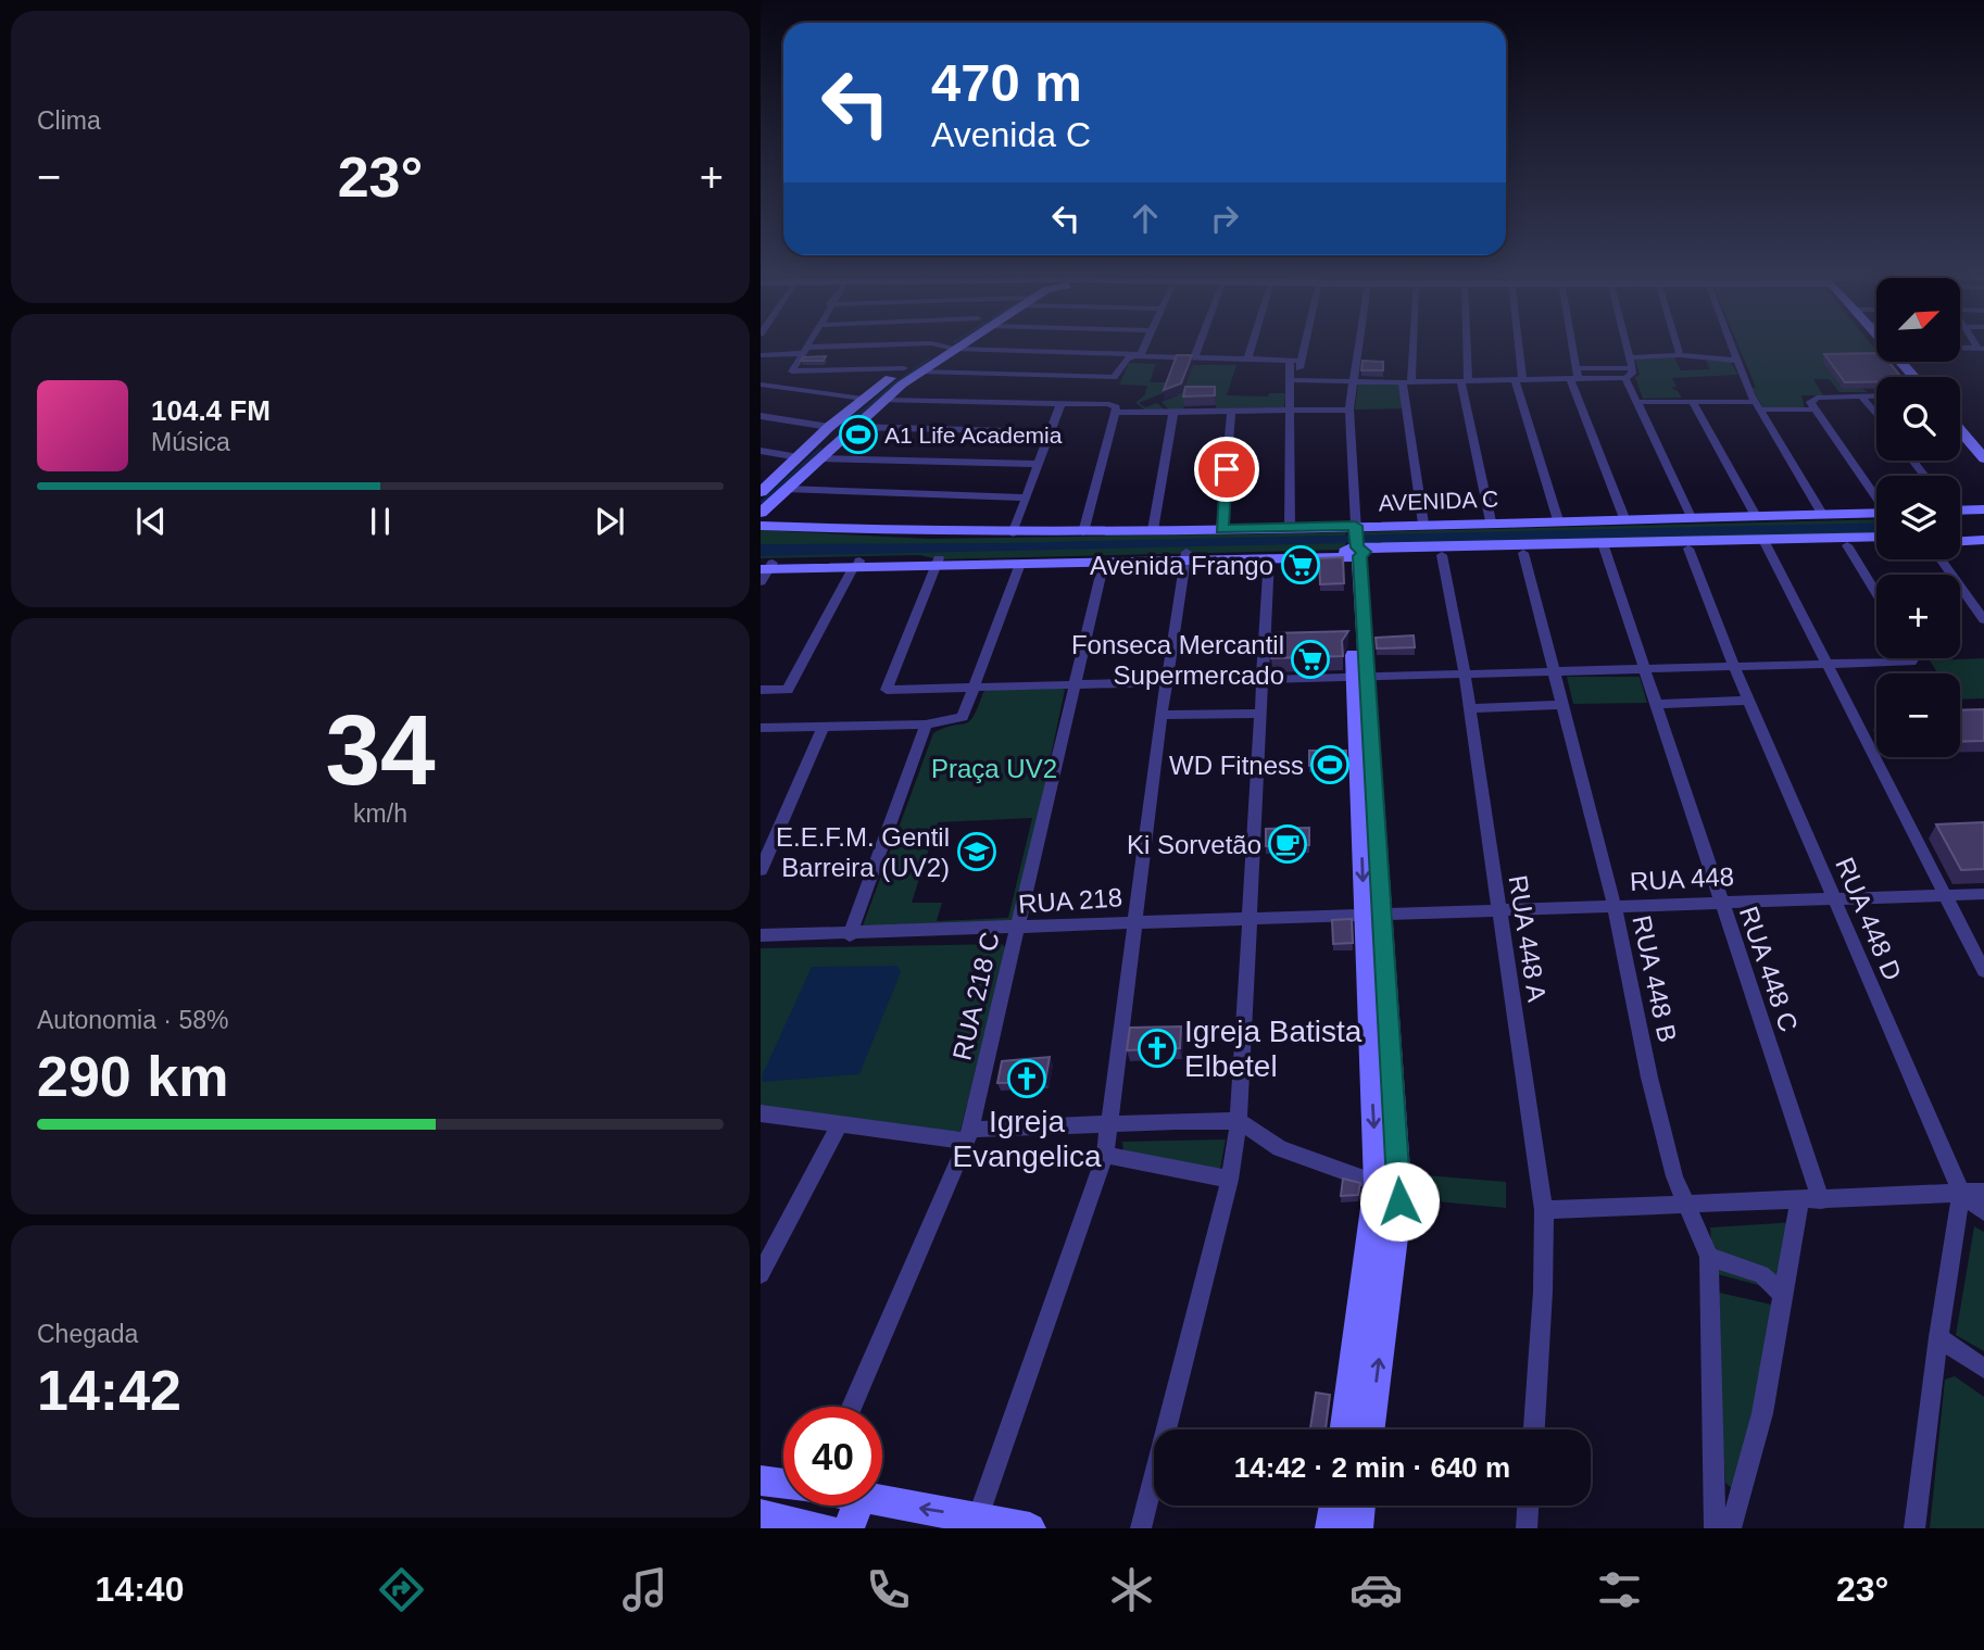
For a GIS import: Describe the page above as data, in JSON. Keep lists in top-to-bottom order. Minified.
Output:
{"streets":{"street":["AVENIDA C","RUA 448","RUA 218","RUA 448 D","RUA 448 A","RUA 448 C","RUA 448 B","RUA 218 C"]},"crossings":[["AVENIDA C","RUA 448 D"],["AVENIDA C","RUA 448 A"],["AVENIDA C","RUA 448 C"],["AVENIDA C","RUA 448 B"],["AVENIDA C","RUA 218 C"],["RUA 448","RUA 218"],["RUA 448","RUA 448 D"],["RUA 448","RUA 448 A"],["RUA 448","RUA 448 C"],["RUA 448","RUA 448 B"],["RUA 218","RUA 218 C"]],"parks":["Praça UV2"],"places":{"sports":["A1 Life Academia","WD Fitness"],"supermarket":["Avenida Frango","Fonseca Mercantil Supermercado"],"cafe":["Ki Sorvetão"],"school or university":["E.E.F.M. Gentil Barreira (UV2)"],"church":["Igreja Batista Elbetel","Igreja Evangelica"]},"north":"top right","page":{"tile":["Clima",["34","km/h"],["Autonomia · 58%","290 km"],["Chegada","14:42"]],"turn":["470 m","Avenida C"],"heat":["−","23°","+"],"map_buttons":["+","−"],"song":["104.4 FM","Música"],"limit":"40","trip":"14:42 · 2 min · 640 m","tabs":["14:40","23°"]}}
